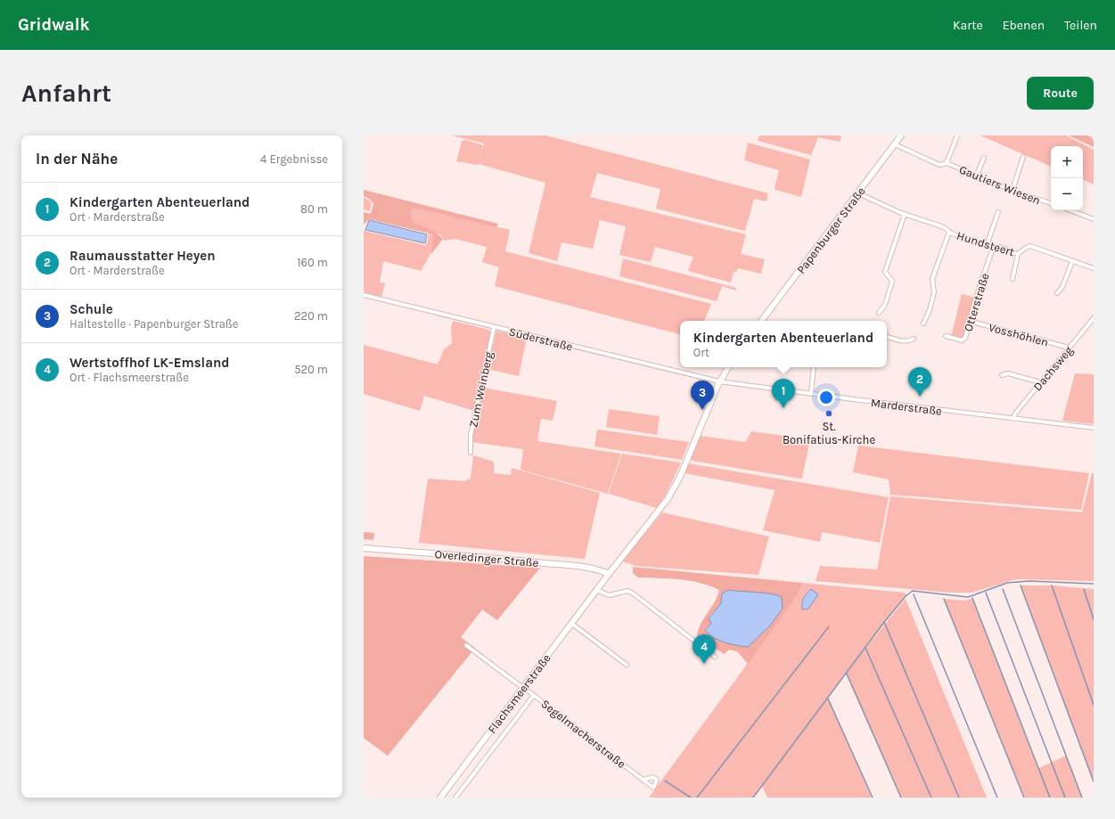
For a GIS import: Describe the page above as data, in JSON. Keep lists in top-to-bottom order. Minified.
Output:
{"streets":{"street":["Gautiers Wiesen","Papenburger Straße","Hundsteert","Otterstraße","Vosshöhlen","Süderstraße","Dachsweg","Zum Weinberg","Marderstraße","Overledinger Straße","Flachsmeerstraße","Segelmacherstraße"]},"crossings":[["Gautiers Wiesen","Papenburger Straße"],["Papenburger Straße","Hundsteert"],["Hundsteert","Otterstraße"],["Otterstraße","Vosshöhlen"],["Vosshöhlen","Dachsweg"],["Süderstraße","Zum Weinberg"],["Süderstraße","Marderstraße"],["Süderstraße","Flachsmeerstraße"],["Dachsweg","Marderstraße"],["Marderstraße","Flachsmeerstraße"],["Overledinger Straße","Flachsmeerstraße"],["Flachsmeerstraße","Segelmacherstraße"]],"places":["St. Bonifatius-Kirche"],"page":{"header":"Gridwalk","nav":["Karte","Ebenen","Teilen"],"buttons":"Route","title":"Anfahrt","heading":["In der Nähe","4 Ergebnisse"],"map_buttons":["+","−"],"list":[{"mark":"1","name":"Kindergarten Abenteuerland","note":"Ort · Marderstraße","value":"80 m"},{"mark":"2","name":"Raumausstatter Heyen","note":"Ort · Marderstraße","value":"160 m"},{"mark":"3","name":"Schule","note":"Haltestelle · Papenburger Straße","value":"220 m"},{"mark":"4","name":"Wertstoffhof LK-Emsland","note":"Ort · Flachsmeerstraße","value":"520 m"}],"popup":["Kindergarten Abenteuerland","Ort"],"pins":["2","1","3","4"]}}
